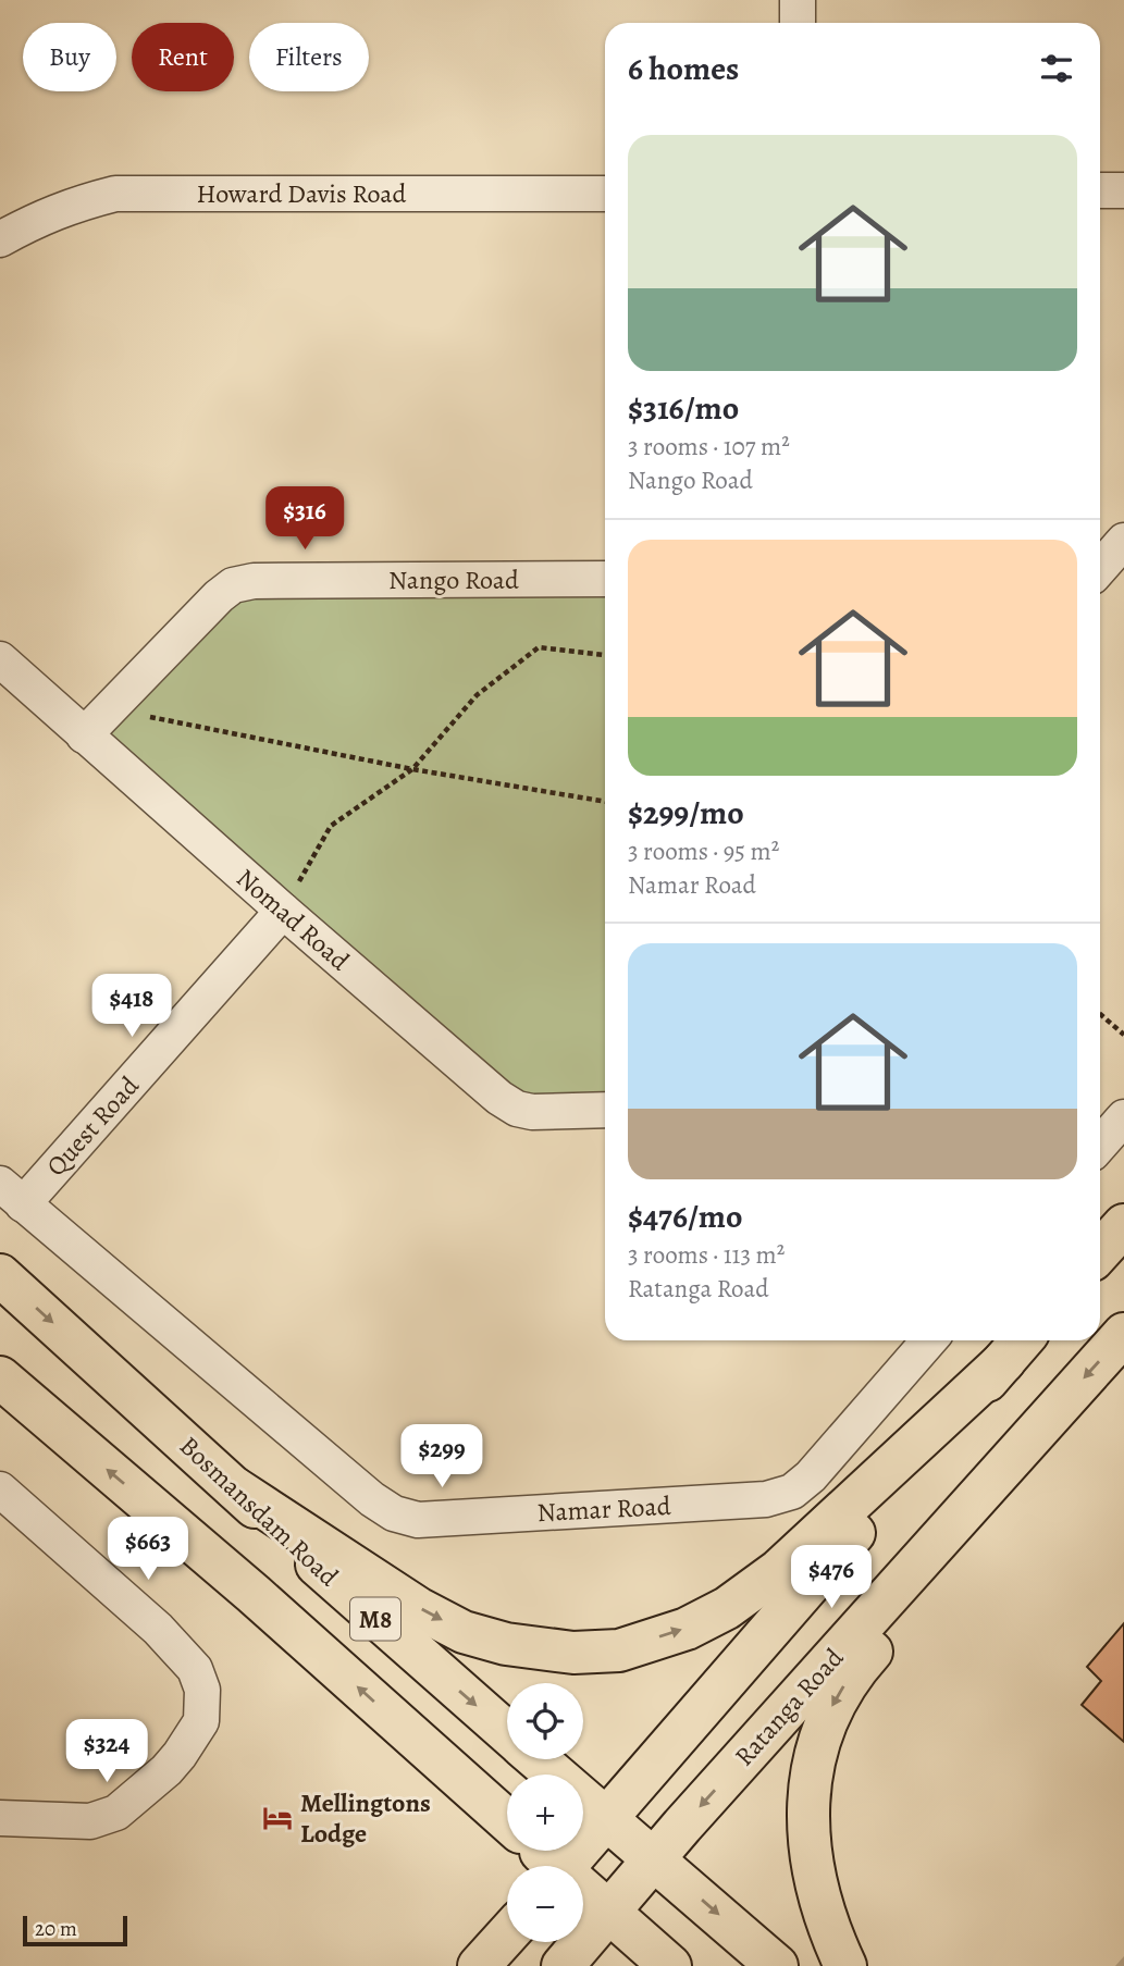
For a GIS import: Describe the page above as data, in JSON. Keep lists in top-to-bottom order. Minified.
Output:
{"streets":{"main road":["Bosmansdam Road","M8","Ratanga Road"],"street":["Howard Davis Road","Nango Road","Nomad Road","Quest Road","Namar Road"]},"crossings":[["Nango Road","Nomad Road"],["Nomad Road","Quest Road"],["Quest Road","Namar Road"],["Bosmansdam Road","Ratanga Road"]],"places":{"hotel":["Mellingtons Lodge"]},"scale_bar":"20 m","page":{"chip":["Buy","Rent","Filters"],"heading":"6 homes","list":[{"name":"$316/mo","note":"3 rooms · 107 m² · Nango Road"},{"name":"$299/mo","note":"3 rooms · 95 m² · Namar Road"},{"name":"$476/mo","note":"3 rooms · 113 m² · Ratanga Road"}],"price":["$316","$418","$299","$663","$476","$324"],"map_buttons":["+","−"],"scale":"20 m"}}
